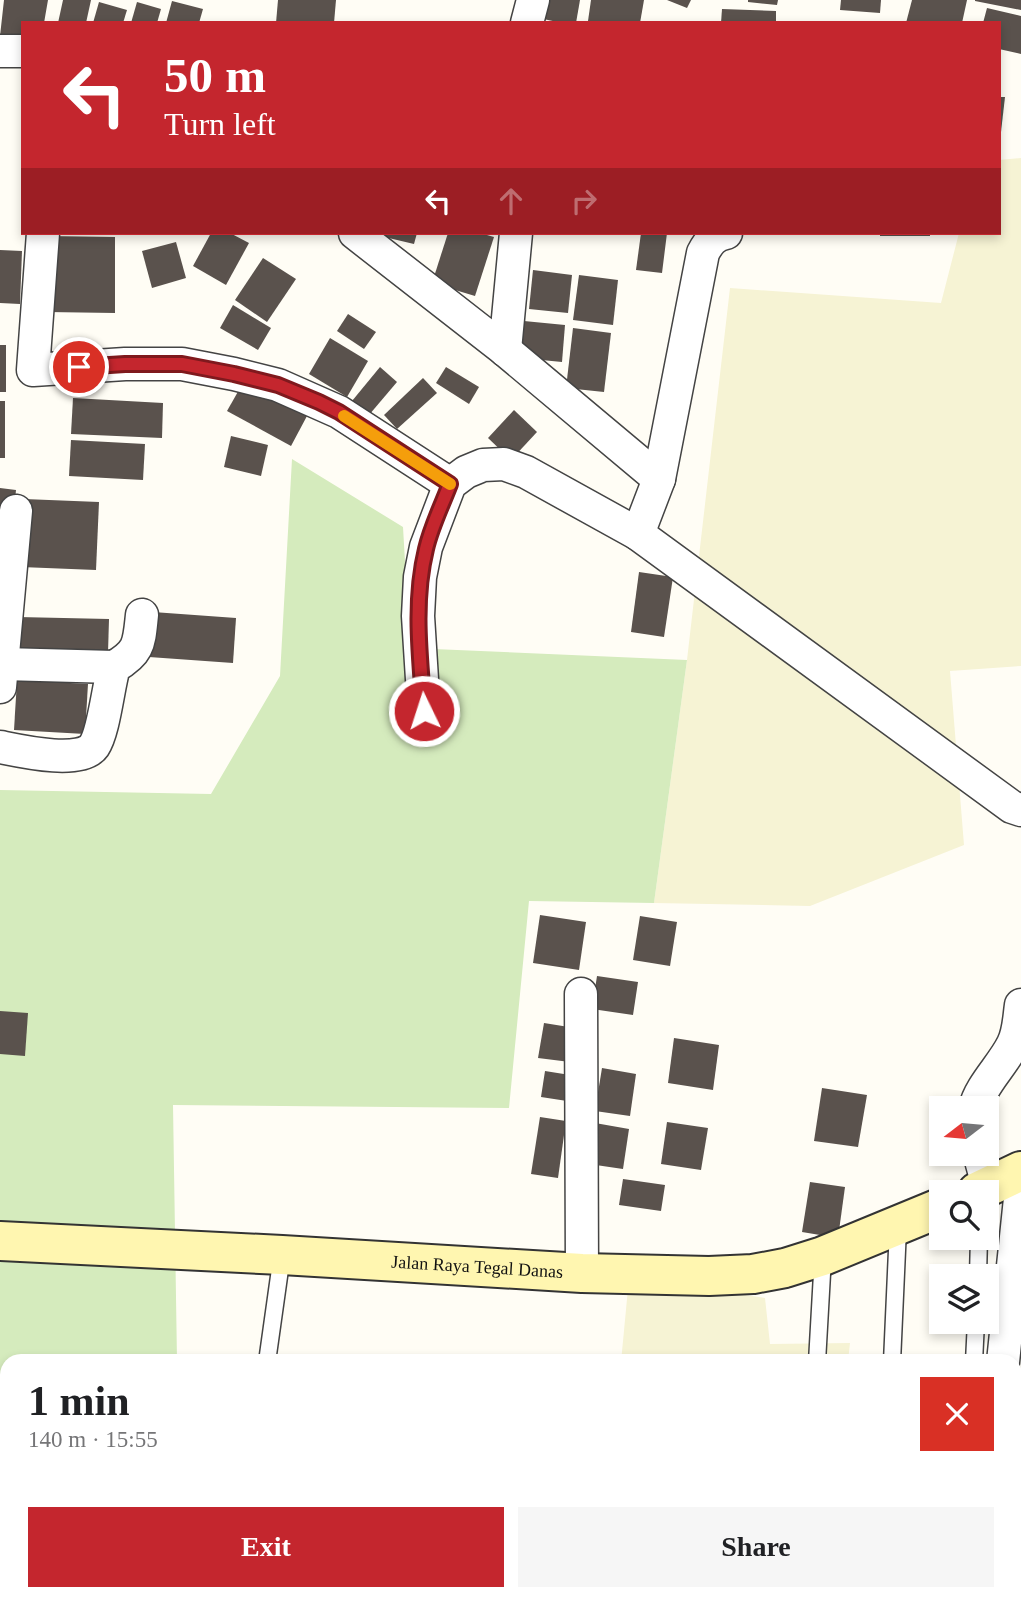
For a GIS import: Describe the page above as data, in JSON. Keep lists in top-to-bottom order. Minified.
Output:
{"streets":{"street":["Jalan Raya Tegal Danas"]},"north":"left","page":{"turn":["50 m","Turn left"],"heading":["1 min","140 m · 15:55"],"buttons":["Exit","Share"]}}
